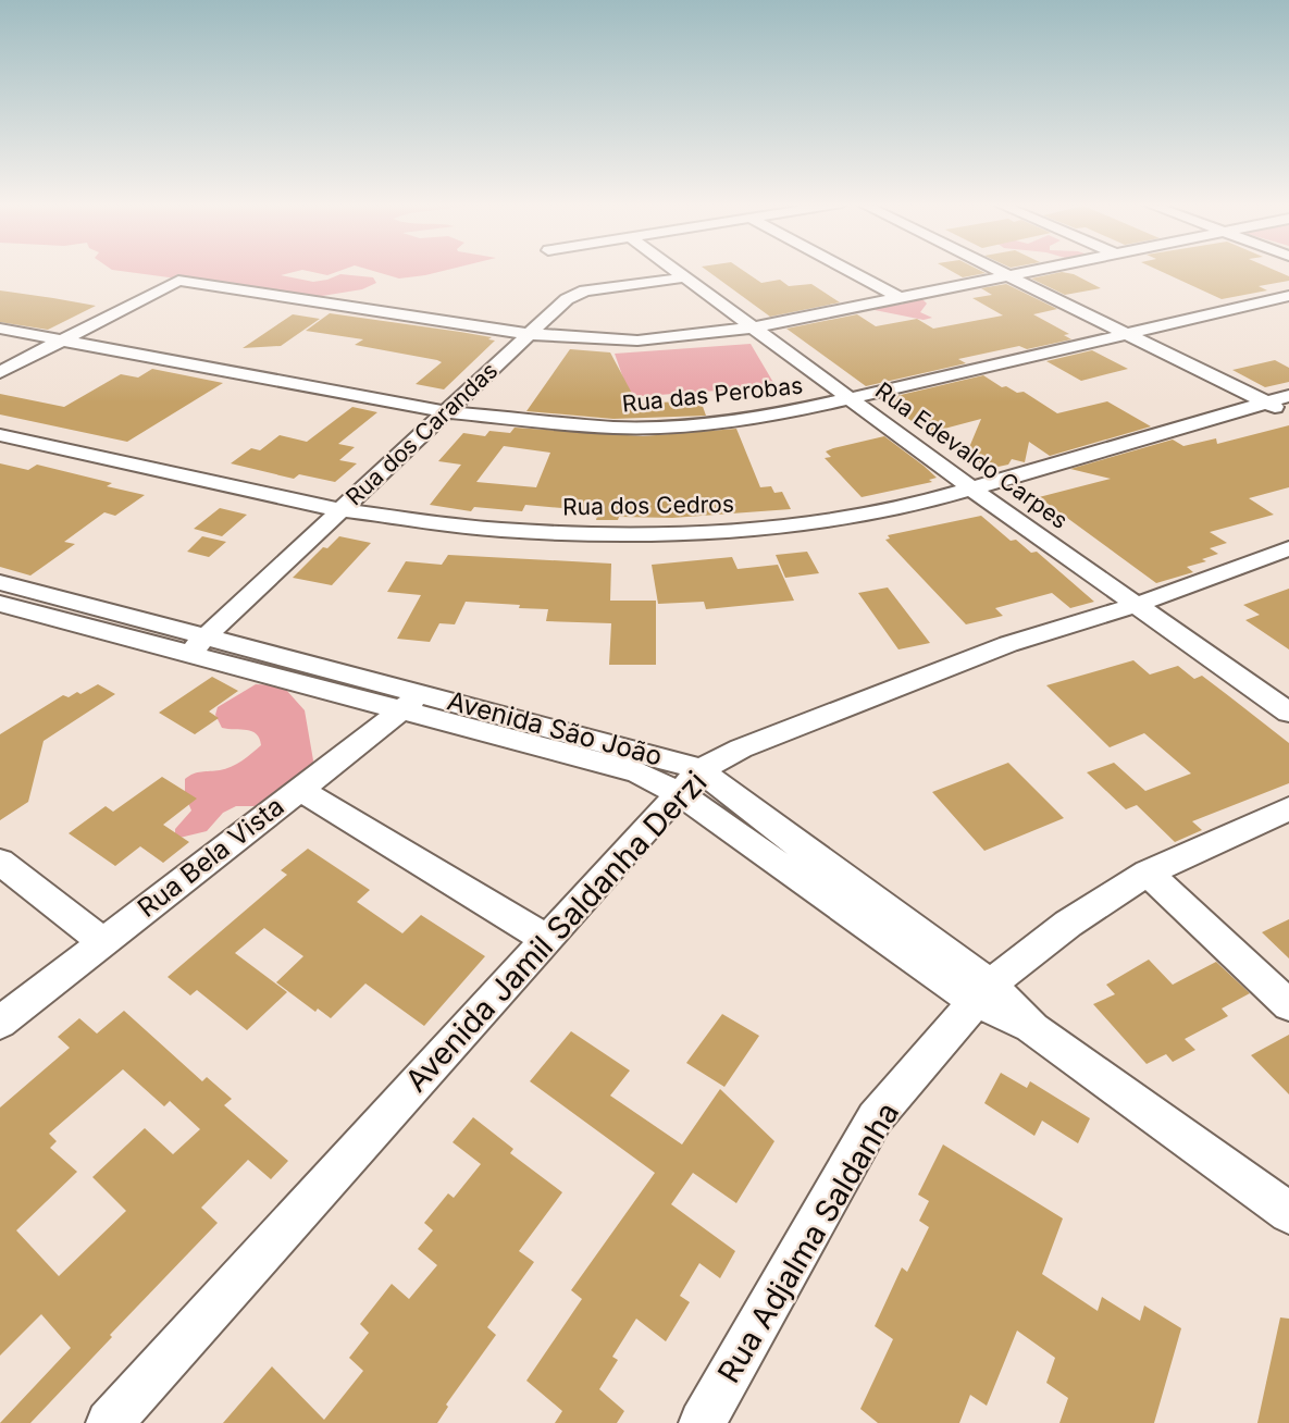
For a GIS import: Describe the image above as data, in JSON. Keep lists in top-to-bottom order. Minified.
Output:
{"streets":{"street":["Rua das Perobas","Rua dos Carandas","Rua Edevaldo Carpes","Rua dos Cedros","Avenida São João","Rua Bela Vista","Avenida Jamil Saldanha Derzi","Rua Adjalma Saldanha"]},"crossings":[["Rua das Perobas","Rua dos Carandas"],["Rua das Perobas","Rua Edevaldo Carpes"],["Rua dos Carandas","Rua Edevaldo Carpes"],["Rua dos Carandas","Rua dos Cedros"],["Rua dos Carandas","Avenida São João"],["Rua Edevaldo Carpes","Rua dos Cedros"],["Rua Edevaldo Carpes","Avenida Jamil Saldanha Derzi"],["Avenida São João","Rua Bela Vista"],["Avenida São João","Avenida Jamil Saldanha Derzi"],["Avenida São João","Rua Adjalma Saldanha"]]}
